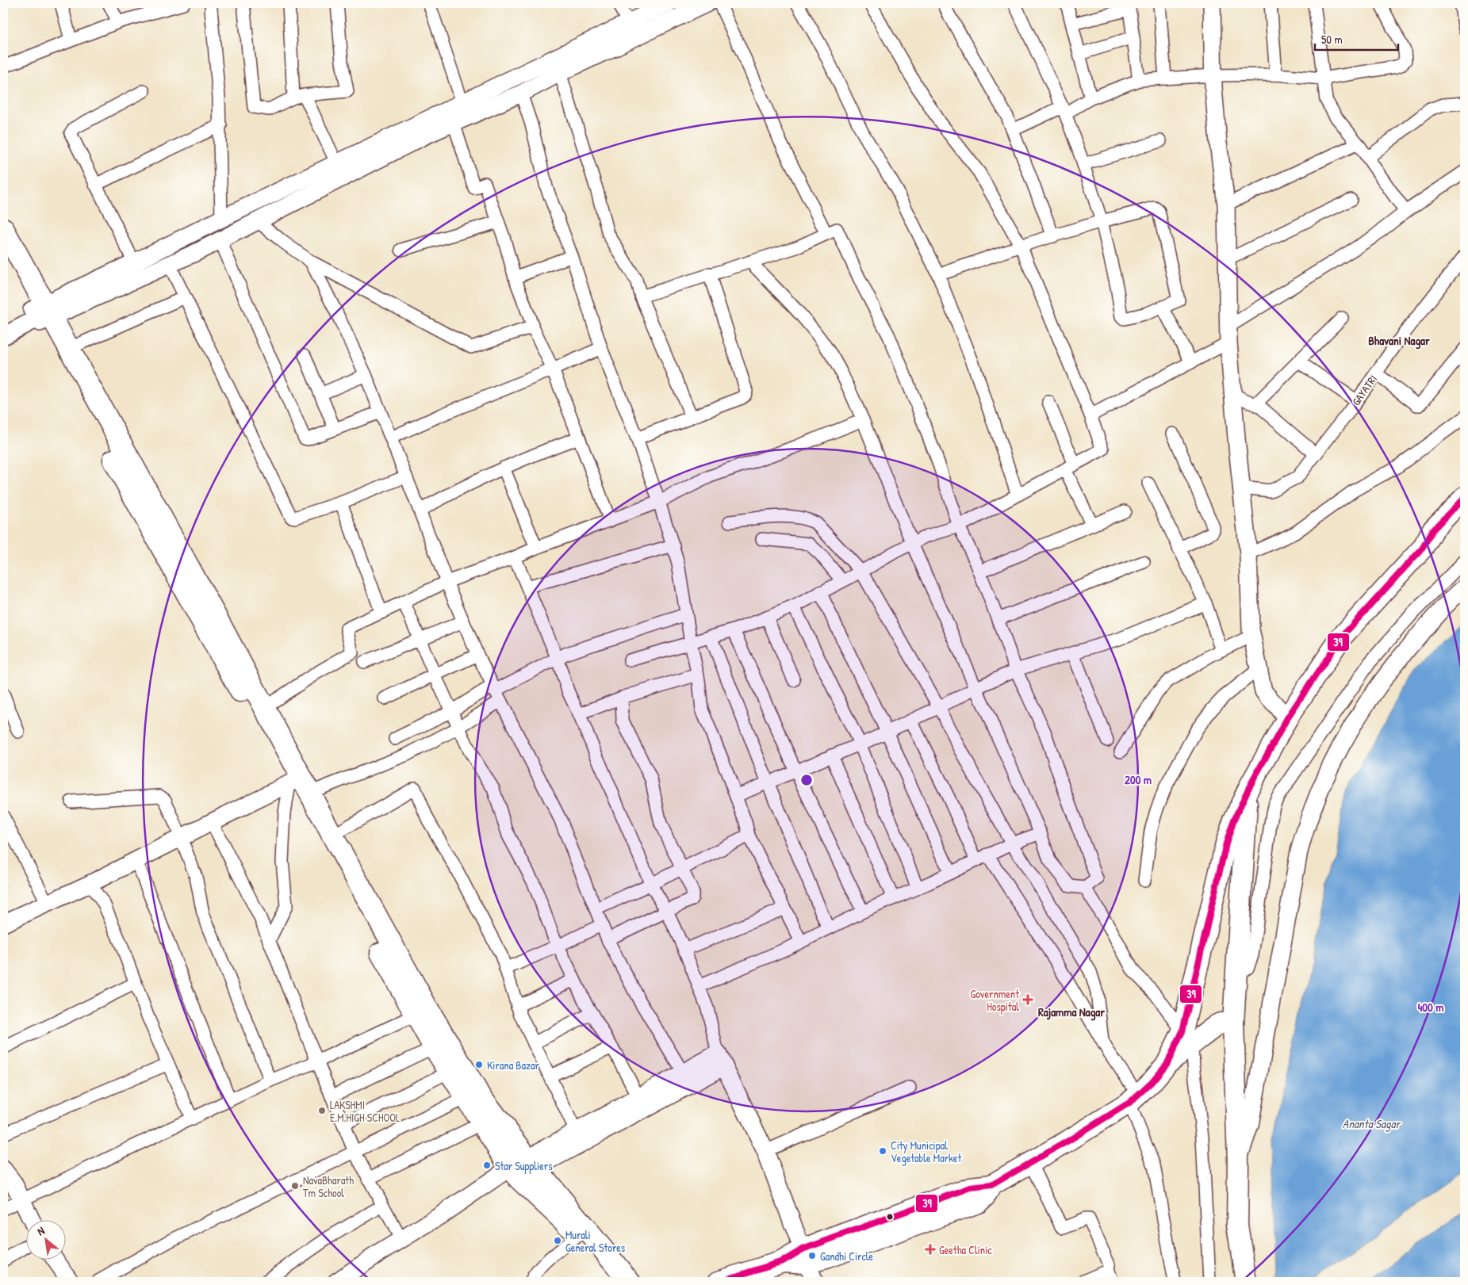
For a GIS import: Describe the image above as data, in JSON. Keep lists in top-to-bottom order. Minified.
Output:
{"streets":{"street":["GAYATRI"]},"districts":["Bhavani Nagar","Rajamma Nagar"],"water":["Ananta Sagar"],"places":{"health":["Government Hospital","Geetha Clinic"],"other":["Kirana Bazar","LAKSHMI E.M.HIGH SCHOOL","City Municipal Vegetable Market","Star Suppliers","NavaBharath Tm School","Murali General Stores","Gandhi Circle"]},"lines":["transit line 39"],"scale_bar":"50 m","north":"top left","rings":["200 m","400 m"]}
